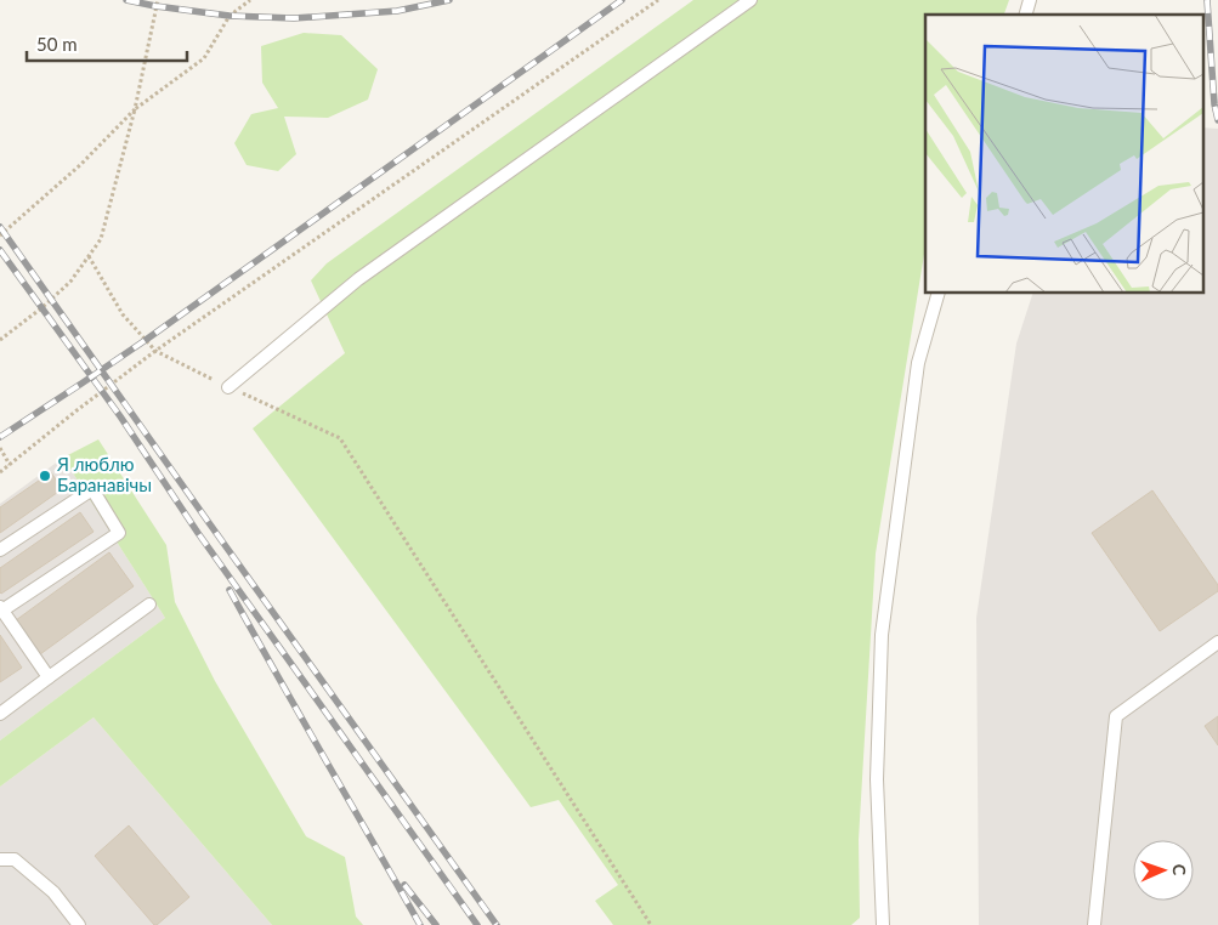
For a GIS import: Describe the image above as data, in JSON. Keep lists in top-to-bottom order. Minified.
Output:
{"places":["Я люблю Баранавічы"],"scale_bar":"50 m","north":"right"}
